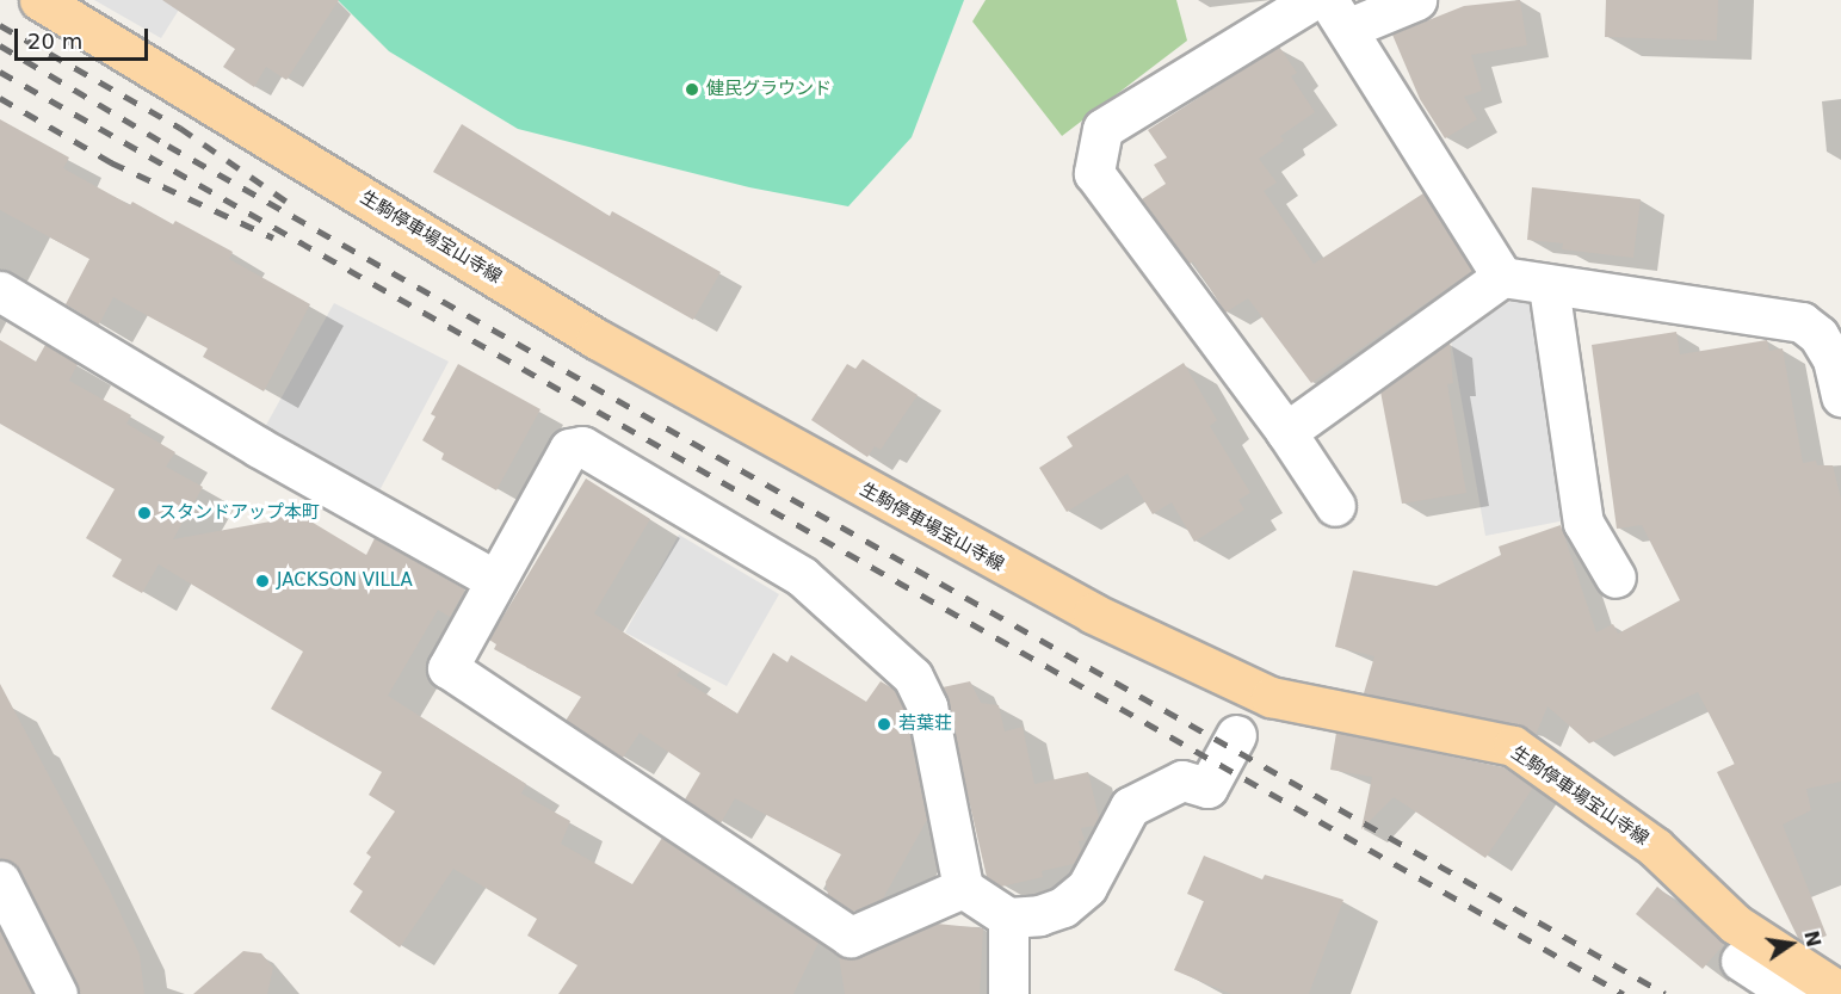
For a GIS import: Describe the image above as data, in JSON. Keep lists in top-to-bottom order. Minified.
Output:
{"streets":{"main road":["生駒停車場宝山寺線"]},"places":["健民グラウンド","スタンドアップ本町","JACKSON VILLA","若葉荘"],"scale_bar":"20 m","north":"right"}
